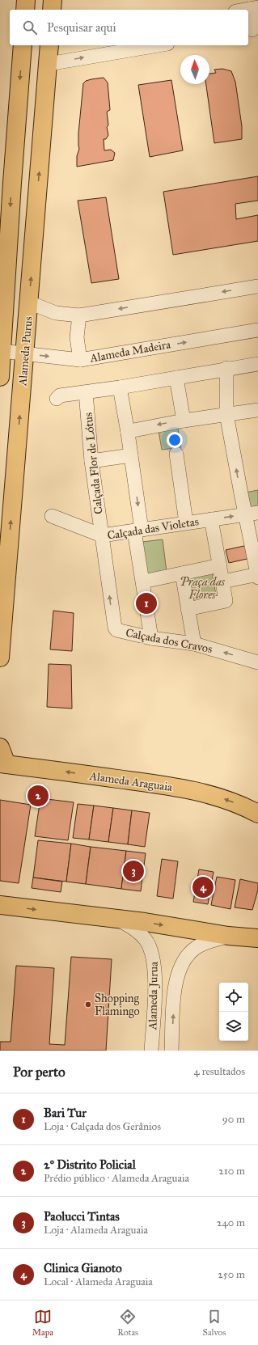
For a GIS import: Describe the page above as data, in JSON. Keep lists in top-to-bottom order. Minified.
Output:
{"streets":{"main road":["Alameda Purus","Alameda Araguaia"],"street":["Alameda Madeira","Calçada Flor de Lótus","Calçada das Violetas","Calçada dos Cravos","Alameda Jurua"]},"crossings":[["Alameda Purus","Alameda Madeira"],["Calçada Flor de Lótus","Calçada das Violetas"],["Calçada Flor de Lótus","Calçada dos Cravos"]],"parks":["Praça das Flores"],"places":["Shopping Flamingo"],"north":"top","page":{"search":"Pesquisar aqui","pins":["1","2","3","4"],"heading":["Por perto","4 resultados"],"list":[{"mark":"1","name":"Bari Tur","note":"Loja · Calçada dos Gerânios","value":"90 m"},{"mark":"2","name":"2º Distrito Policial","note":"Prédio público · Alameda Araguaia","value":"210 m"},{"mark":"3","name":"Paolucci Tintas","note":"Loja · Alameda Araguaia","value":"240 m"},{"mark":"4","name":"Clinica Gianoto","note":"Local · Alameda Araguaia","value":"250 m"}],"nav":["Mapa","Rotas","Salvos"]}}
